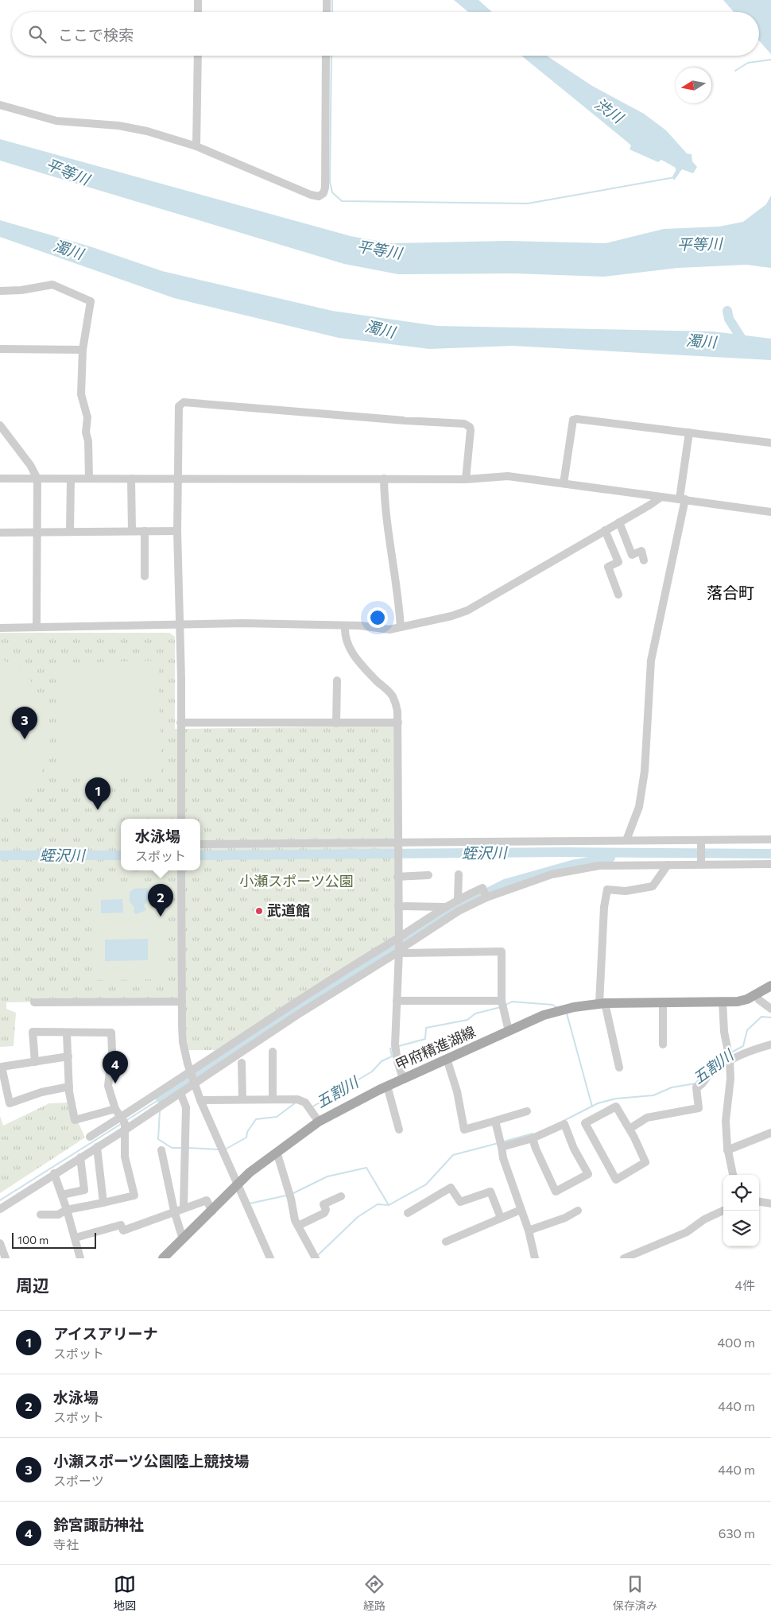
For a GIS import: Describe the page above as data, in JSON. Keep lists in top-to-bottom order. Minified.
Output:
{"streets":{"main road":["甲府精進湖線"]},"districts":["落合町"],"water":["渋川","平等川","濁川","蛭沢川","五割川"],"parks":["小瀬スポーツ公園"],"places":["武道館"],"scale_bar":"100 m","north":"left","page":{"search":"ここで検索","pins":["3","1","2","4"],"popup":["水泳場","スポット"],"scale":"100 m","heading":["周辺","4件"],"list":[{"mark":"1","name":"アイスアリーナ","note":"スポット","value":"400 m"},{"mark":"2","name":"水泳場","note":"スポット","value":"440 m"},{"mark":"3","name":"小瀬スポーツ公園陸上競技場","note":"スポーツ","value":"440 m"},{"mark":"4","name":"鈴宮諏訪神社","note":"寺社","value":"630 m"}],"nav":["地図","経路","保存済み"]}}
